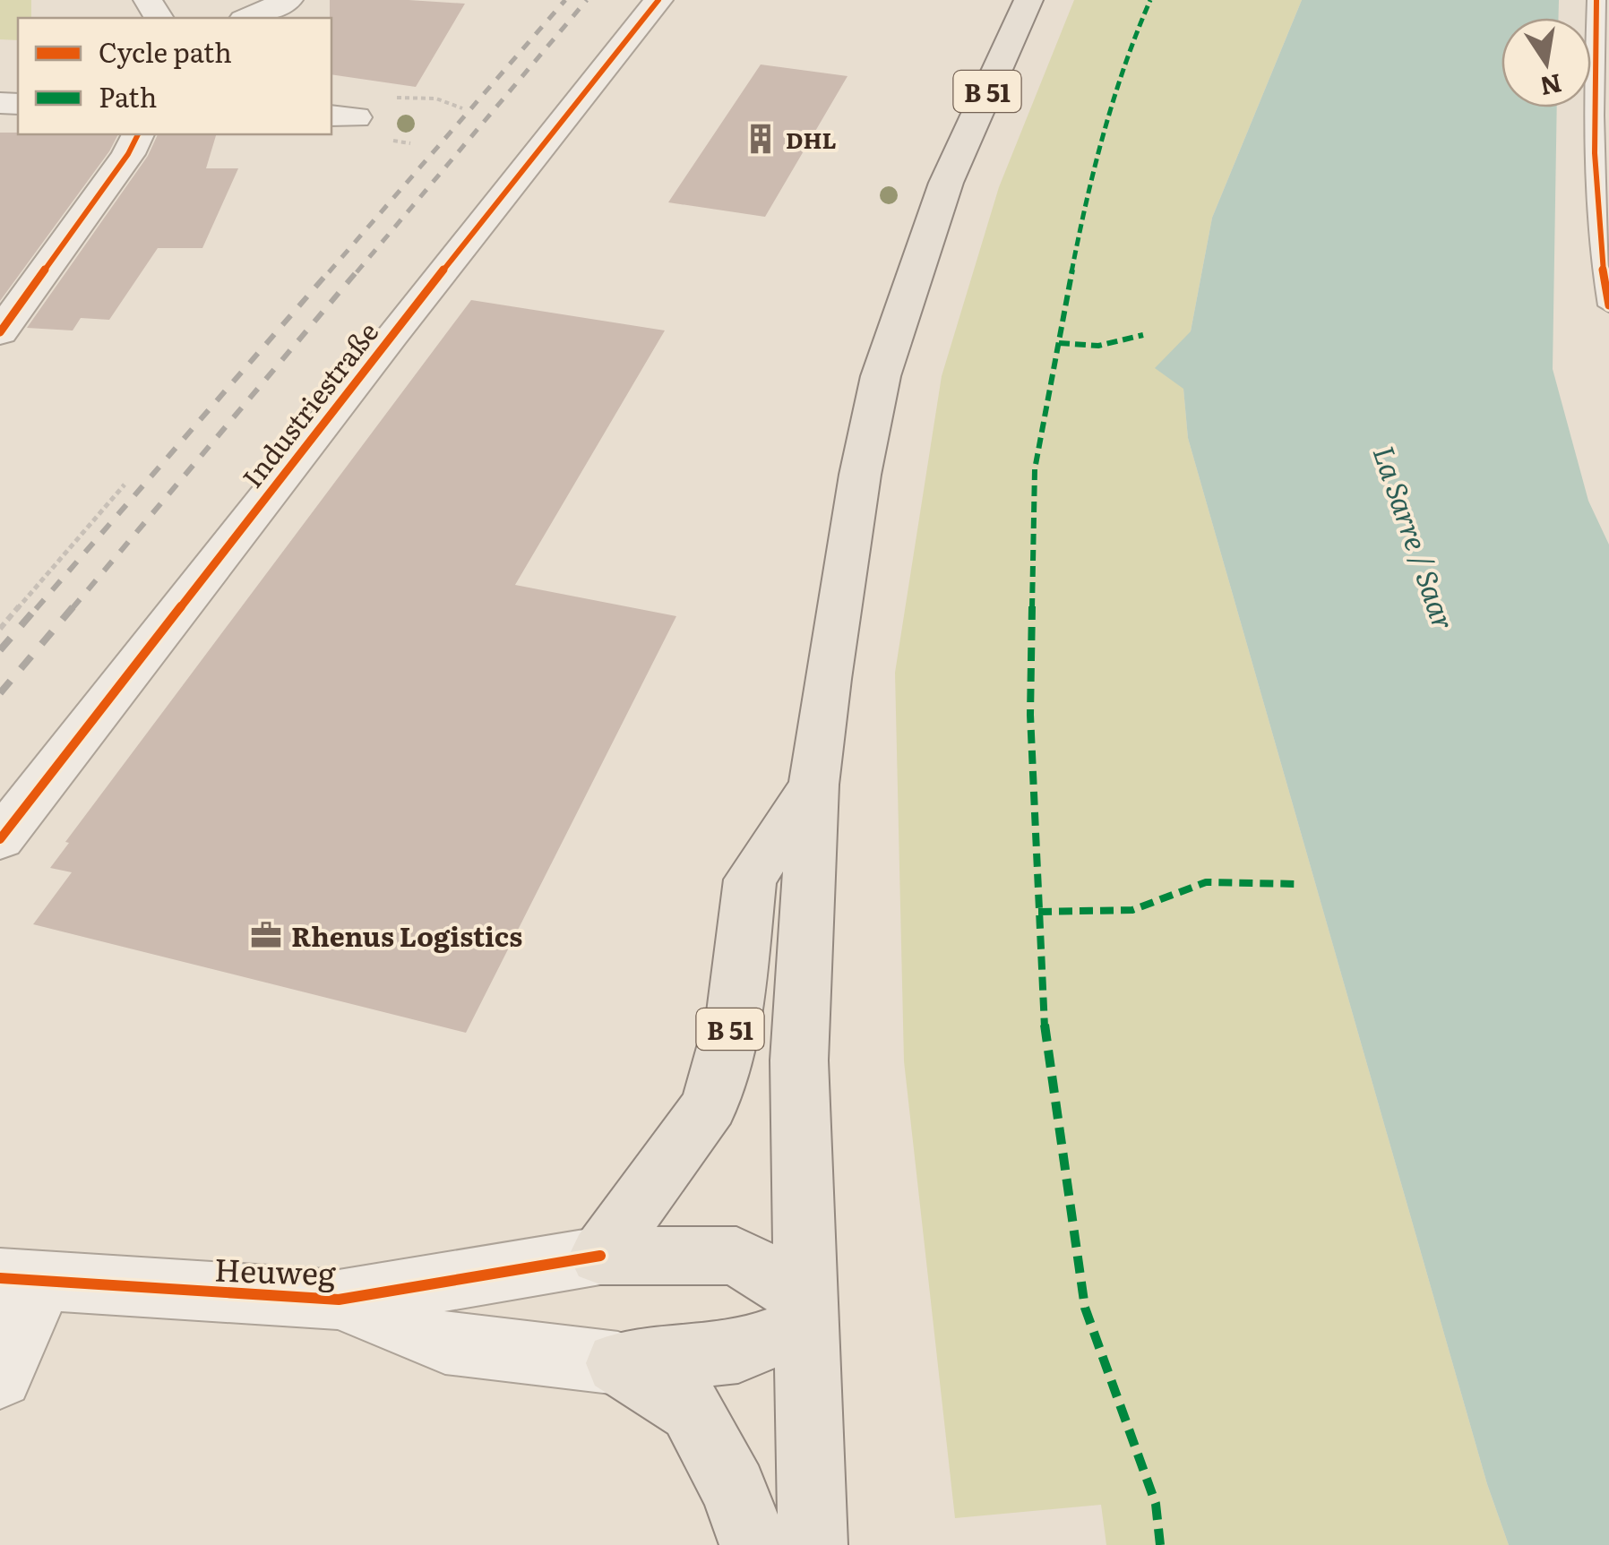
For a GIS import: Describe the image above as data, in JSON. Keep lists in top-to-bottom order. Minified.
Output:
{"streets":{"main road":["B 51"],"street":["Industriestraße","Heuweg"]},"crossings":[["B 51","Heuweg"]],"water":["La Sarre / Saar"],"places":{"building":["DHL"],"office":["Rhenus Logistics"]},"legend":["Cycle path","Path"],"north":"bottom"}
